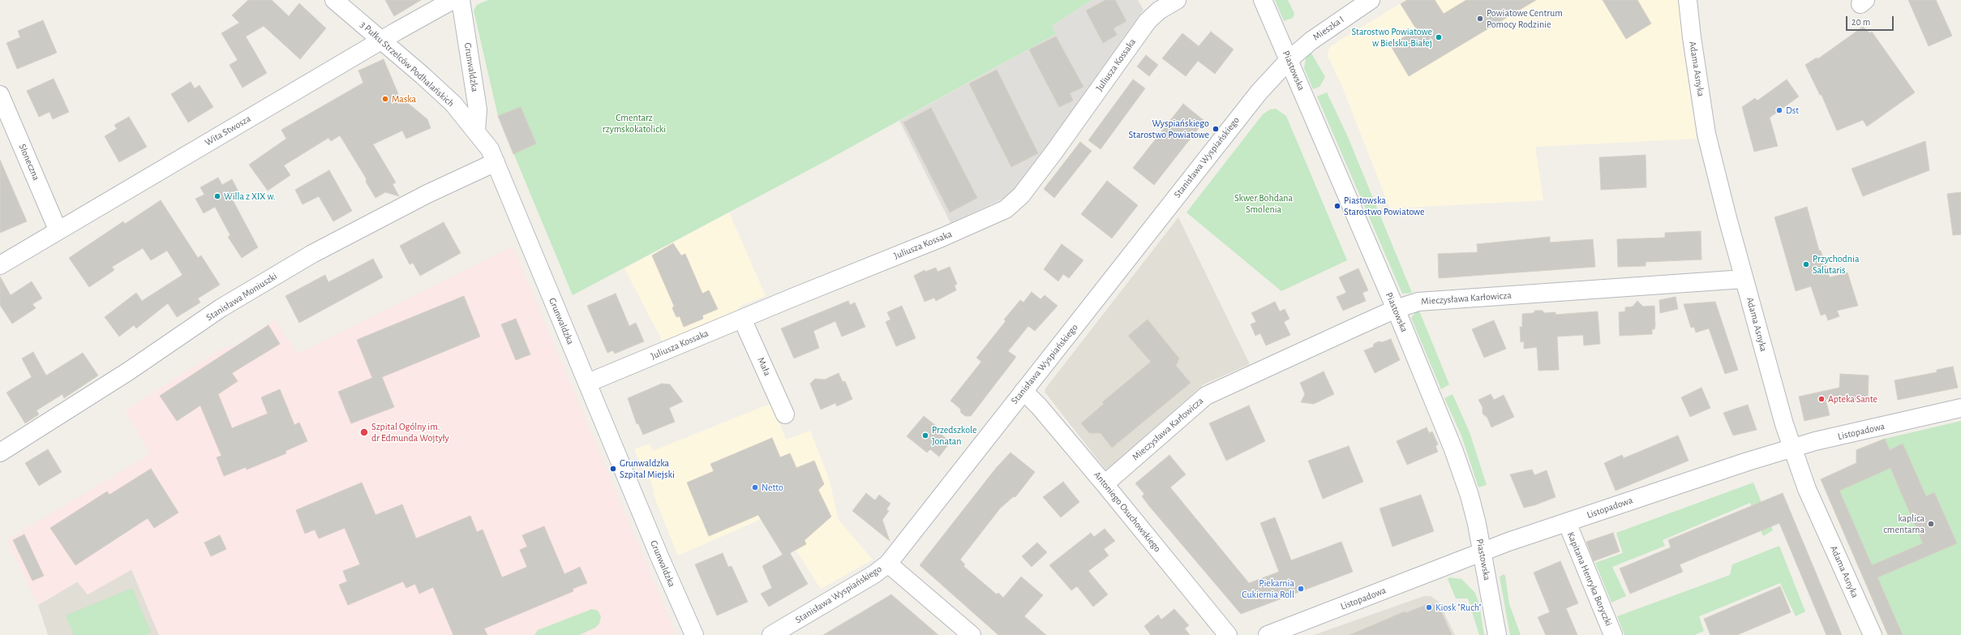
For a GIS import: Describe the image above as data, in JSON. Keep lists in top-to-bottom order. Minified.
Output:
{"streets":{"street":["Mieszka I","3 Pułku Strzelców Podhalańskich","Juliusza Kossaka","Grunwaldzka","Adama Asnyka","Piastowska","Wita Stwosza","Stanisława Wyspiańskiego","Słoneczna","Stanisława Moniuszki","Mieczysława Karłowicza","Mała","Listopadowa","Antoniego Osuchowskiego","Kapitana Henryka Boryczki"]},"crossings":[["Mieszka I","Piastowska"],["Mieszka I","Stanisława Wyspiańskiego"],["3 Pułku Strzelców Podhalańskich","Grunwaldzka"],["3 Pułku Strzelców Podhalańskich","Wita Stwosza"],["Juliusza Kossaka","Grunwaldzka"],["Juliusza Kossaka","Mała"],["Grunwaldzka","Stanisława Moniuszki"],["Adama Asnyka","Mieczysława Karłowicza"],["Adama Asnyka","Listopadowa"],["Piastowska","Stanisława Wyspiańskiego"],["Piastowska","Mieczysława Karłowicza"],["Piastowska","Listopadowa"],["Wita Stwosza","Słoneczna"],["Stanisława Wyspiańskiego","Antoniego Osuchowskiego"],["Mieczysława Karłowicza","Antoniego Osuchowskiego"],["Listopadowa","Kapitana Henryka Boryczki"]],"parks":["Cmentarz rzymskokatolicki","Skwer Bohdana Smolenia"],"places":["Powiatowe Centrum Pomocy Rodzinie","Starostwo Powiatowe w Bielsku-Białej","Maska","Dst","Wyspiańskiego Starostwo Powiatowe","Willa z XIX w.","Piastowska Starostwo Powiatowe","Przychodnia Salutaris","Apteka Sante","Szpital Ogólny im. dr Edmunda Wojtyły","Przedszkole Jonatan","Grunwaldzka Szpital Miejski","Netto","kaplica cmentarna","Piekarnia Cukiernia Roll","Kiosk \"Ruch\""],"scale_bar":"20 m"}
